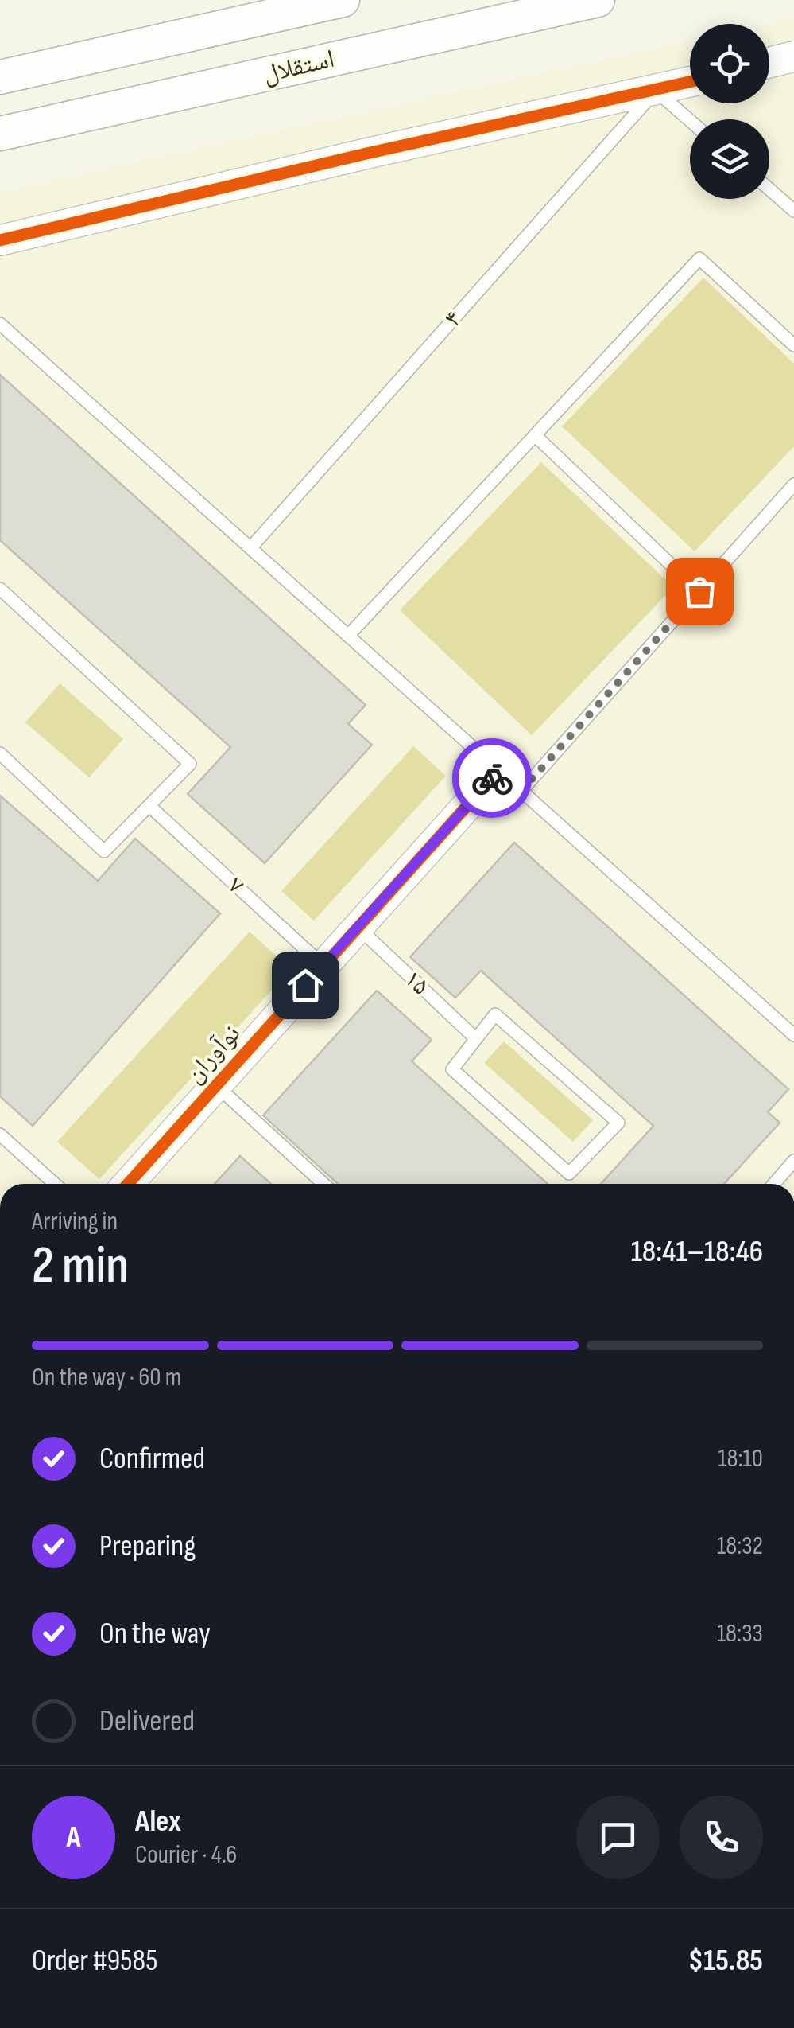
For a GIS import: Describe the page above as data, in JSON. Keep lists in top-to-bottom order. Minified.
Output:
{"streets":{"main road":["استقلال"],"street":["نوآوران"],"lane":["۴","۷","۱۵"]},"crossings":[["۷","نوآوران"],["۱۵","نوآوران"]],"page":{"heading":["2 min","Arriving in","18:41–18:46"],"panel":["Alex","Courier · 4.6","Order #9585","$15.85"],"bar":"On the way · 60 m","list":[["Confirmed","18:10"],["Preparing","18:32"],["On the way","18:33"],"Delivered"],"round":"A"}}
